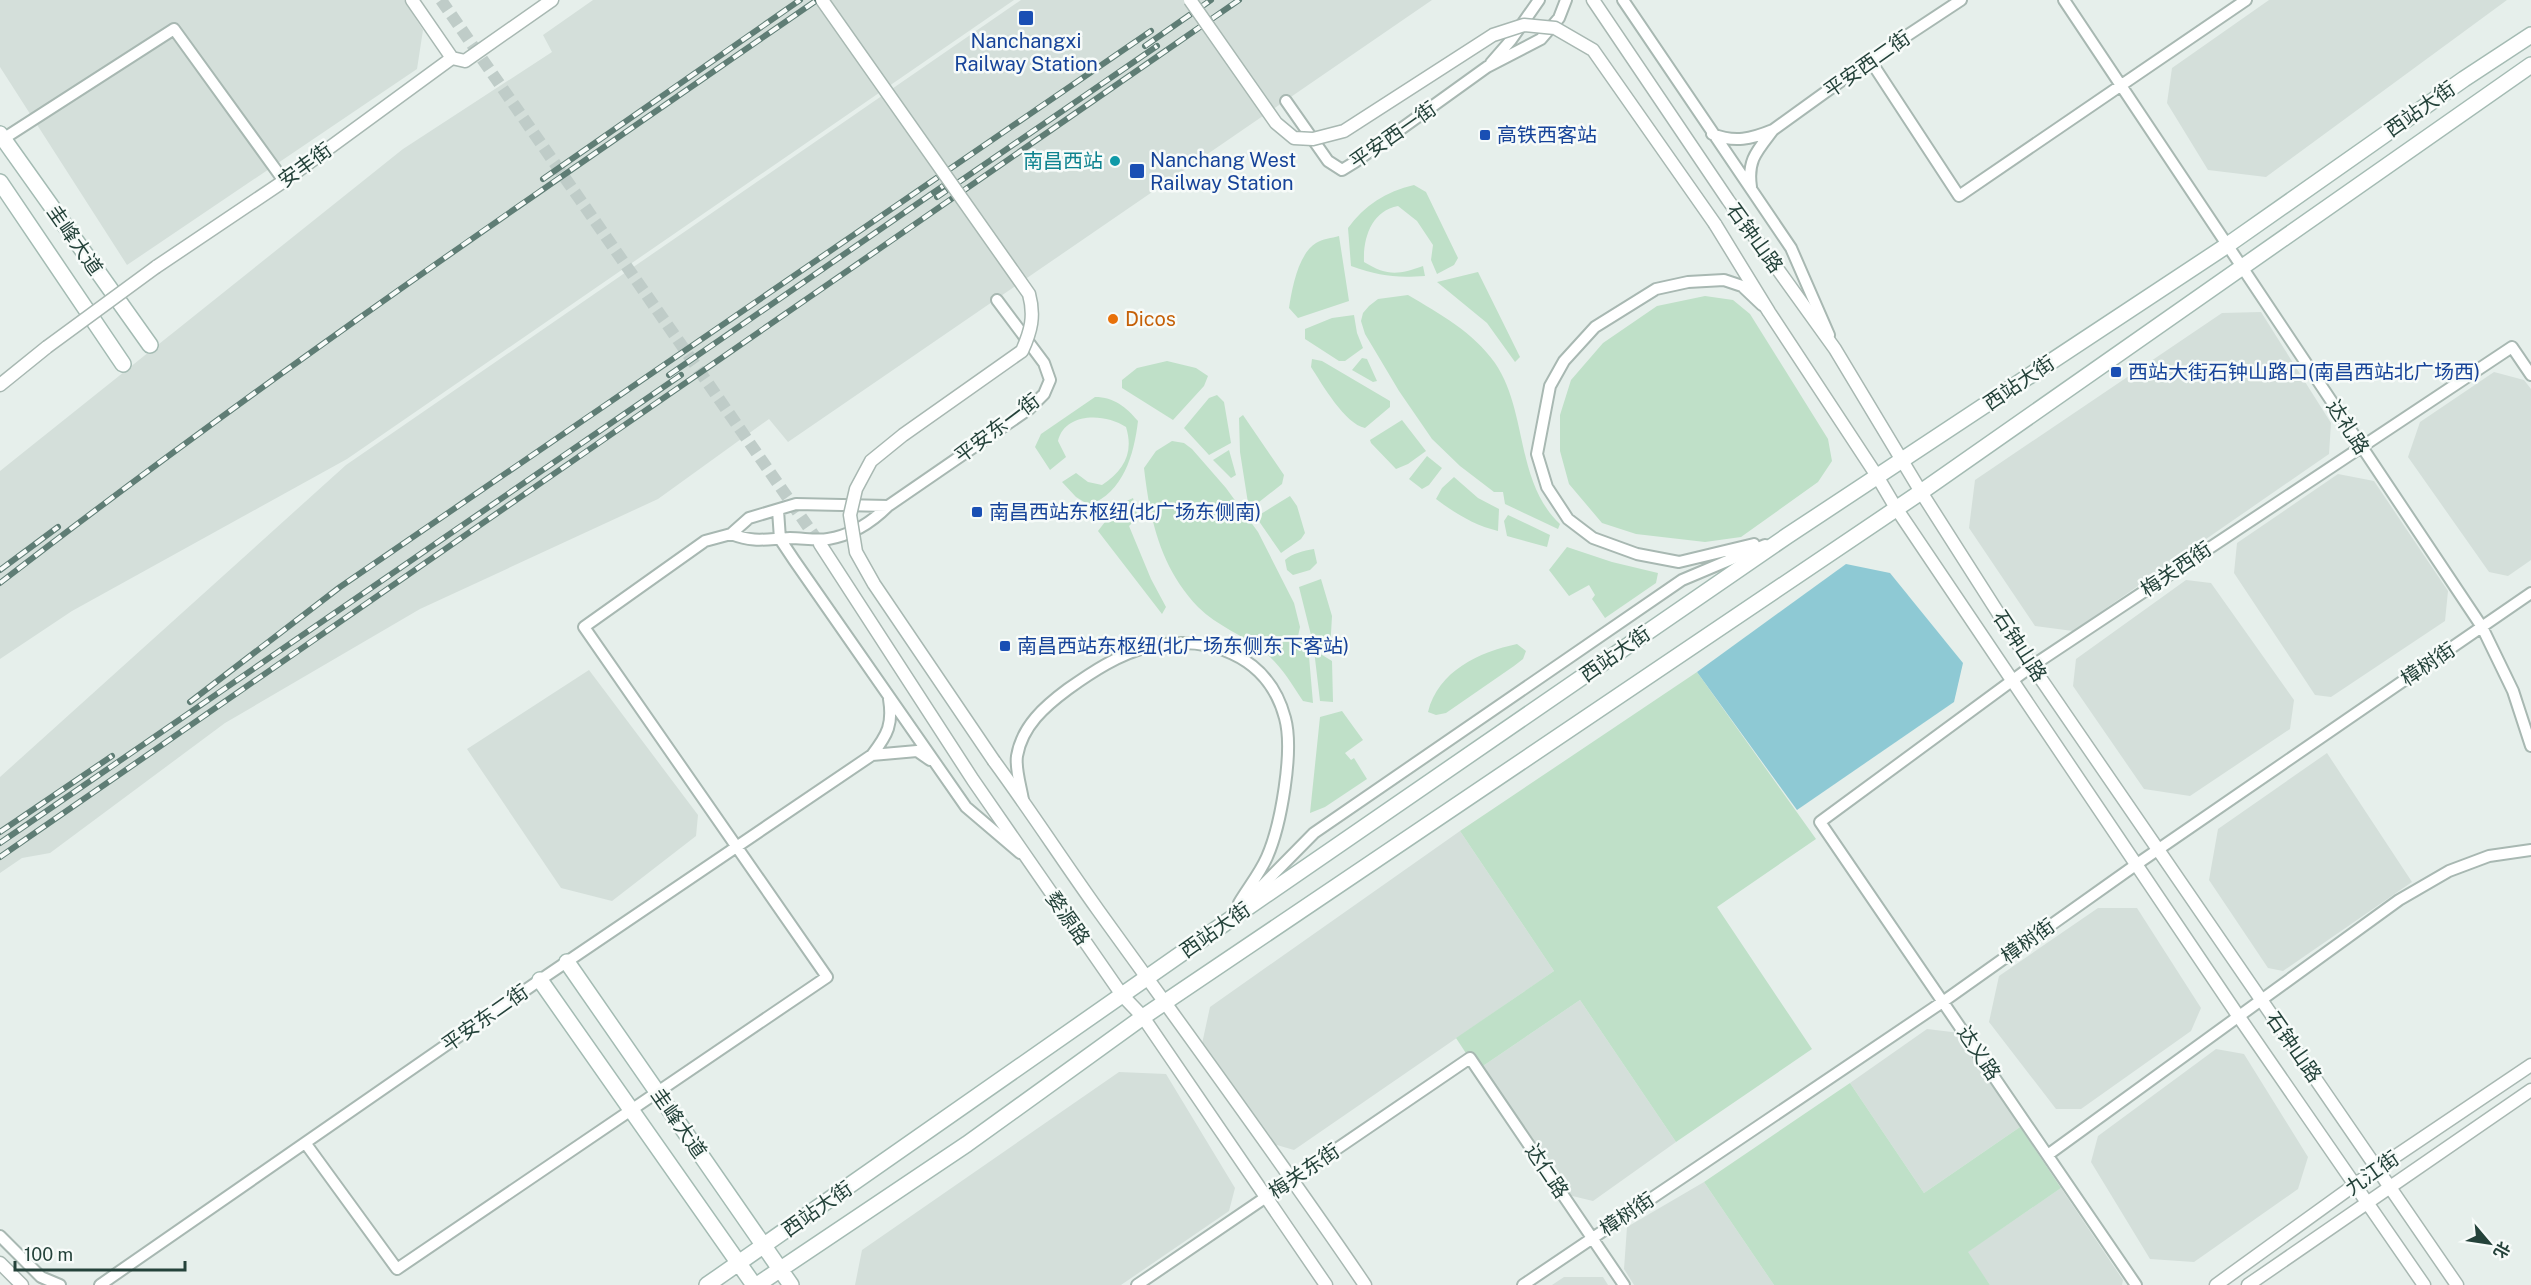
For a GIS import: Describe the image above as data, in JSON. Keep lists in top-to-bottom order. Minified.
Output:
{"streets":{"main road":["西站大街","圭峰大道"],"street":["平安西二街","平安西一街","安丰街","石钟山路","达礼路","平安东一街","梅关西街","樟树街","婺源路","平安东二街","达义路","梅关东街","达仁路","九江街"]},"crossings":[["西站大街","石钟山路"],["西站大街","圭峰大道"],["西站大街","达礼路"],["西站大街","婺源路"],["石钟山路","梅关西街"],["石钟山路","樟树街"],["石钟山路","九江街"],["圭峰大道","平安东二街"],["达礼路","梅关西街"],["达礼路","樟树街"],["梅关西街","达义路"],["樟树街","达义路"],["樟树街","达仁路"],["婺源路","梅关东街"],["梅关东街","达仁路"]],"places":{"transit":["Nanchangxi Railway Station","高铁西客站","Nanchang West Railway Station","西站大街石钟山路口(南昌西站北广场西)","南昌西站东枢纽(北广场东侧南)","南昌西站东枢纽(北广场东侧东下客站)"],"other":["南昌西站","Dicos"]},"scale_bar":"100 m","north":"bottom right"}
